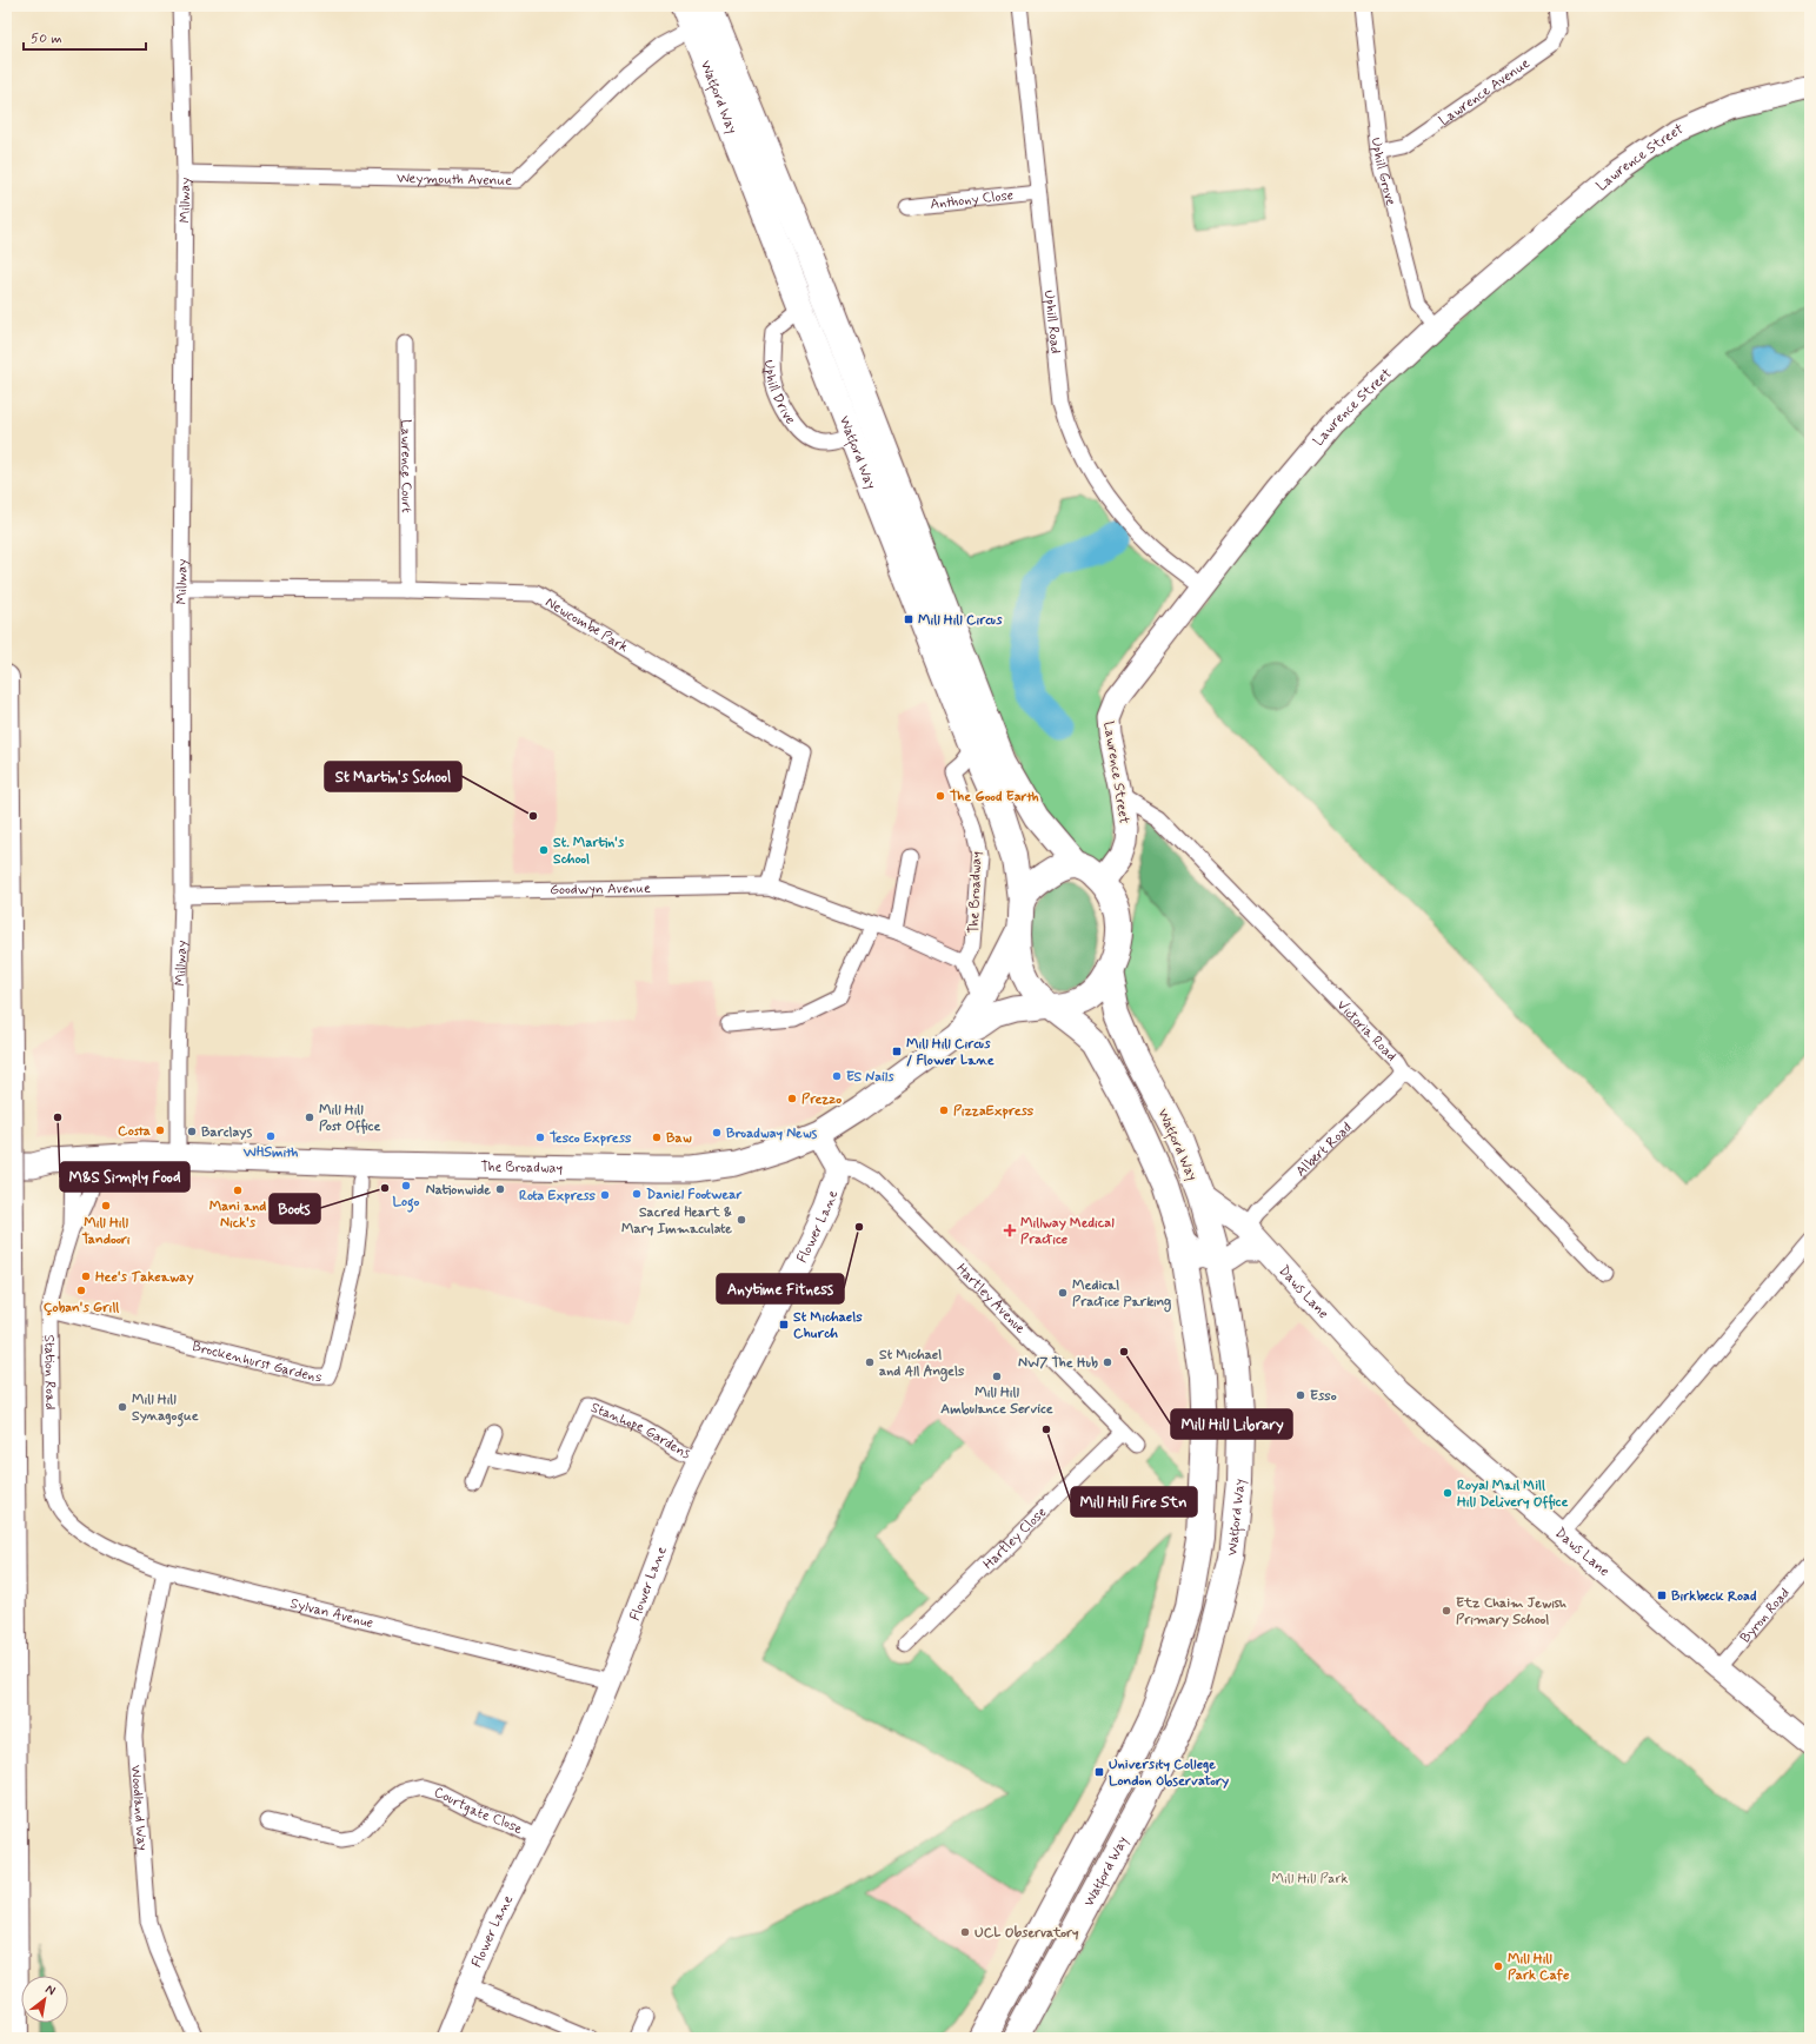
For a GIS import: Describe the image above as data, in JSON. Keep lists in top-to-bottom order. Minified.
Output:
{"streets":{"highway":["Watford Way"],"main road":["The Broadway"],"street":["Lawrence Avenue","Lawrence Street","Uphill Grove","Weymouth Avenue","Anthony Close","Millway","Uphill Road","Uphill Drive","Lawrence Court","Newcombe Park","Goodwyn Avenue","Victoria Road","Albert Road","Flower Lane","Daws Lane","Hartley Avenue","Brockenhurst Gardens","Station Road","Stanhope Gardens","Hartley Close","Sylvan Avenue","Byron Road","Woodland Way","Courtgate Close"]},"crossings":[["Lawrence Avenue","Uphill Grove"],["Watford Way","Lawrence Street"],["Watford Way","Weymouth Avenue"],["Watford Way","Uphill Drive"],["Watford Way","The Broadway"],["Watford Way","Daws Lane"],["Lawrence Street","Uphill Grove"],["Lawrence Street","Uphill Road"],["Lawrence Street","The Broadway"],["Lawrence Street","Victoria Road"],["Weymouth Avenue","Millway"],["Anthony Close","Uphill Road"],["Millway","Newcombe Park"],["Millway","Goodwyn Avenue"],["Millway","The Broadway"],["Lawrence Court","Newcombe Park"],["Newcombe Park","Goodwyn Avenue"],["Goodwyn Avenue","The Broadway"],["The Broadway","Station Road"],["Victoria Road","Albert Road"],["Albert Road","Daws Lane"],["Flower Lane","Hartley Avenue"],["Flower Lane","Stanhope Gardens"],["Flower Lane","Sylvan Avenue"],["Flower Lane","Courtgate Close"],["Daws Lane","Byron Road"],["Hartley Avenue","Hartley Close"],["Brockenhurst Gardens","Station Road"],["Station Road","Sylvan Avenue"],["Sylvan Avenue","Woodland Way"]],"parks":["Mill Hill Park"],"places":{"transit":["Mill Hill Circus","Mill Hill Circus / Flower Lane","St Michaels Church","Birkbeck Road","University College London Observatory"],"other":["The Good Earth","St Martin's School","St. Martin's School","ES Nails","Prezzo","PizzaExpress","M&S Simply Food","Mill Hill Post Office","Costa","Barclays","Broadway News","WHSmith","Tesco Express","Baw","Logo","Boots","Nationwide","Mani and Nick's","Daniel Footwear","Rota Express","Mill Hill Tandoori","Sacred Heart & Mary Immaculate","Anytime Fitness","Hee's Takeaway","Çoban's Grill","Medical Practice Parking","Mill Hill Library","St Michael and All Angels","NW7 The Hub","Mill Hill Ambulance Service","Esso","Mill Hill Synagogue","Mill Hill Fire Stn","Royal Mail Mill Hill Delivery Office","Etz Chaim Jewish Primary School","UCL Observatory","Mill Hill Park Cafe"],"health":["Millway Medical Practice"]},"scale_bar":"50 m","north":"top right"}
